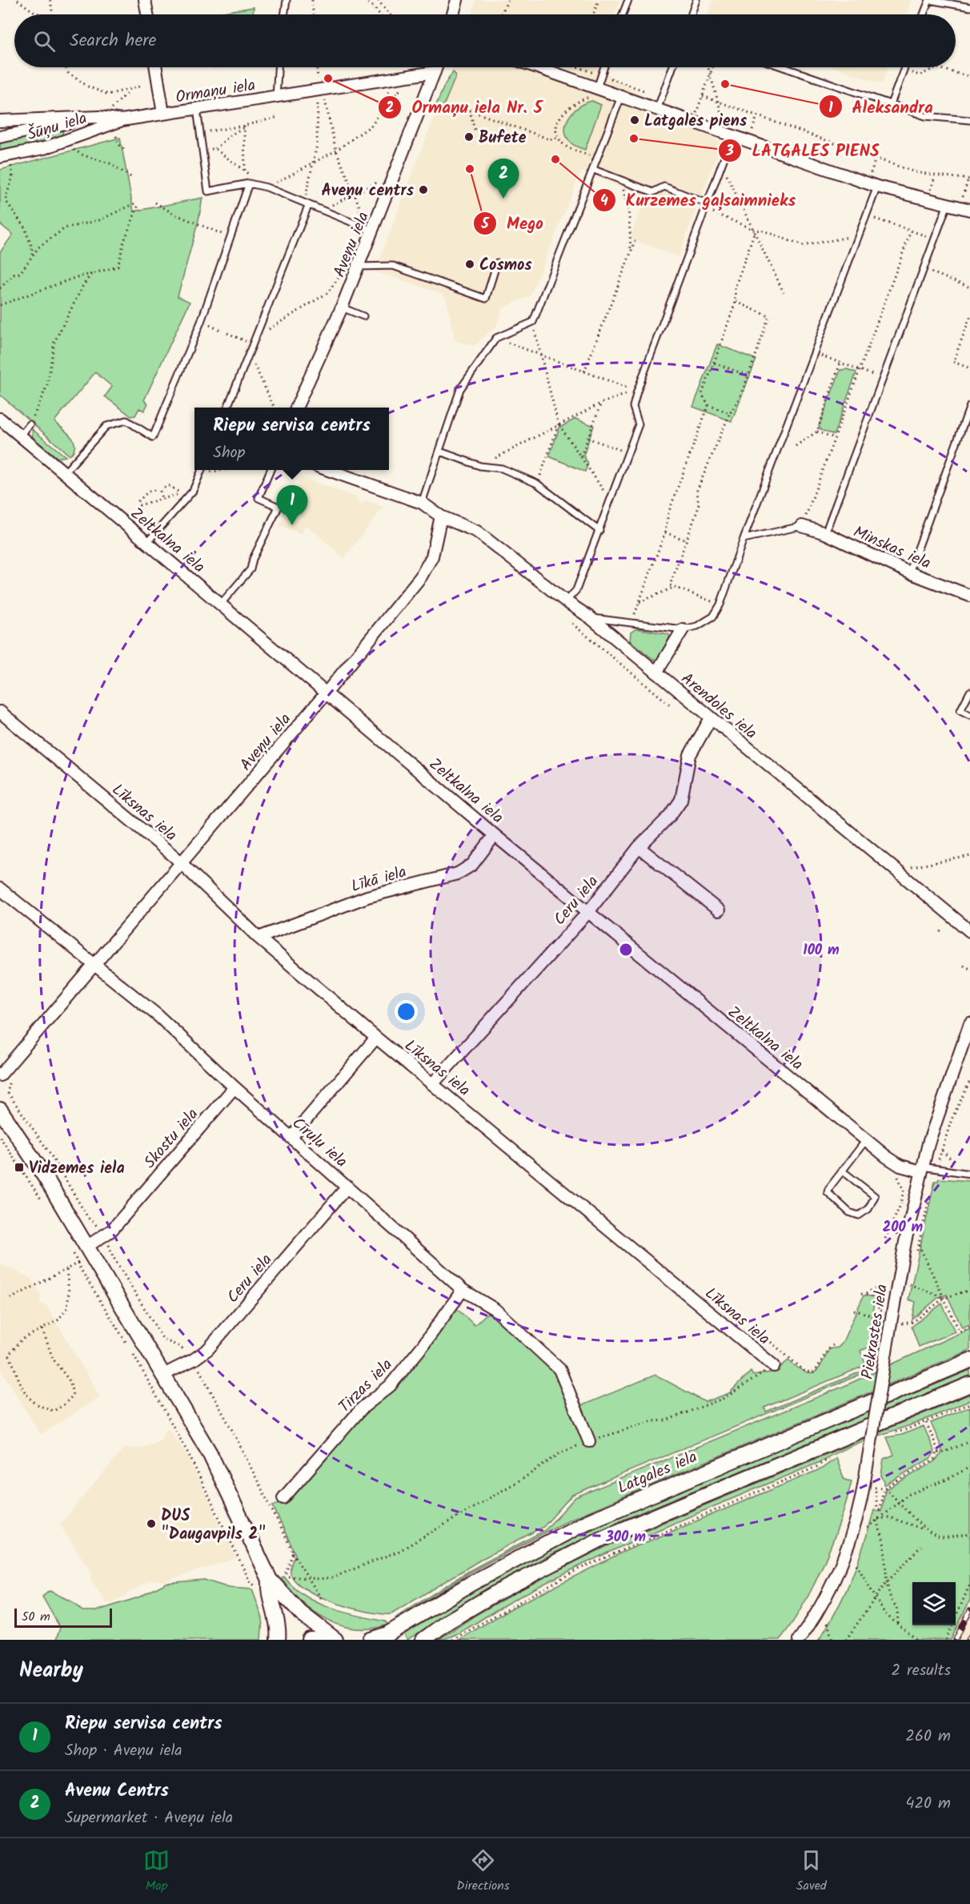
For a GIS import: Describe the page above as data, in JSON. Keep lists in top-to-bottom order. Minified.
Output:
{"streets":{"street":["Ormaņu iela","Šūņu iela","Aveņu iela","Zeltkalna iela","Minskas iela","Arendoles iela","Līksnas iela","Līkā iela","Ceru iela","Skostu iela","Cīruļu iela","Piekrastes iela","Tirzas iela","Latgales iela"]},"crossings":[["Ormaņu iela","Šūņu iela"],["Ormaņu iela","Aveņu iela"],["Aveņu iela","Zeltkalna iela"],["Aveņu iela","Arendoles iela"],["Aveņu iela","Līksnas iela"],["Aveņu iela","Cīruļu iela"],["Zeltkalna iela","Līkā iela"],["Zeltkalna iela","Ceru iela"],["Zeltkalna iela","Piekrastes iela"],["Arendoles iela","Ceru iela"],["Līksnas iela","Līkā iela"],["Līksnas iela","Ceru iela"],["Ceru iela","Cīruļu iela"],["Skostu iela","Cīruļu iela"],["Cīruļu iela","Tirzas iela"]],"places":{"other":["Ormaņu iela Nr. 5","Aleksandra","Latgales piens","Bufete","LATGALES PIENS","Kurzemes gaļsaimnieks","Mego","Aveņu centrs","Cosmos","DUS \"Daugavpils 2\""],"transit":["Vidzemes iela"]},"scale_bar":"50 m","page":{"search":"Search here","pins":["2","1"],"popup":["Riepu servisa centrs","Shop"],"scale":"50 m","heading":["Nearby","2 results"],"list":[{"mark":"1","name":"Riepu servisa centrs","note":"Shop · Aveņu iela","value":"260 m"},{"mark":"2","name":"Avenu Centrs","note":"Supermarket · Aveņu iela","value":"420 m"}],"nav":["Map","Directions","Saved"]},"rings":["100 m","200 m","300 m"]}
